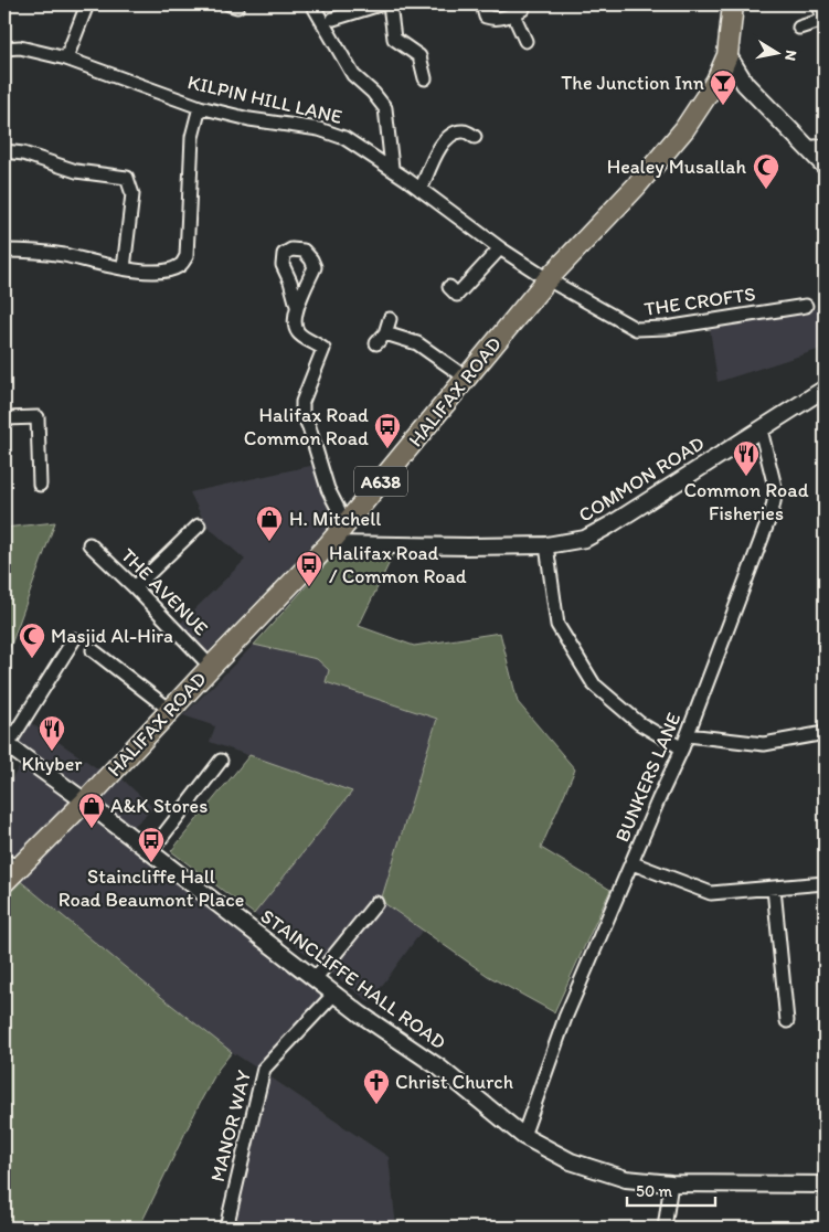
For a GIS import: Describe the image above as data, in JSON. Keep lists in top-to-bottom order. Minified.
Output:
{"streets":{"main road":["HALIFAX ROAD","A638"],"street":["KILPIN HILL LANE","THE CROFTS","COMMON ROAD","THE AVENUE","BUNKERS LANE","STAINCLIFFE HALL ROAD","MANOR WAY"]},"crossings":[["KILPIN HILL LANE","THE CROFTS"],["KILPIN HILL LANE","HALIFAX ROAD"],["THE CROFTS","HALIFAX ROAD"],["HALIFAX ROAD","COMMON ROAD"],["HALIFAX ROAD","A638"],["HALIFAX ROAD","THE AVENUE"],["HALIFAX ROAD","STAINCLIFFE HALL ROAD"],["COMMON ROAD","BUNKERS LANE"],["BUNKERS LANE","STAINCLIFFE HALL ROAD"],["STAINCLIFFE HALL ROAD","MANOR WAY"]],"places":{"bar":["The Junction Inn"],"mosque":["Healey Musallah","Masjid Al-Hira"],"bus stop":["Halifax Road Common Road","Halifax Road / Common Road","Staincliffe Hall Road Beaumont Place"],"restaurant":["Common Road Fisheries","Khyber"],"shop":["H. Mitchell","A&K Stores"],"church":["Christ Church"]},"scale_bar":"50 m","north":"right"}
